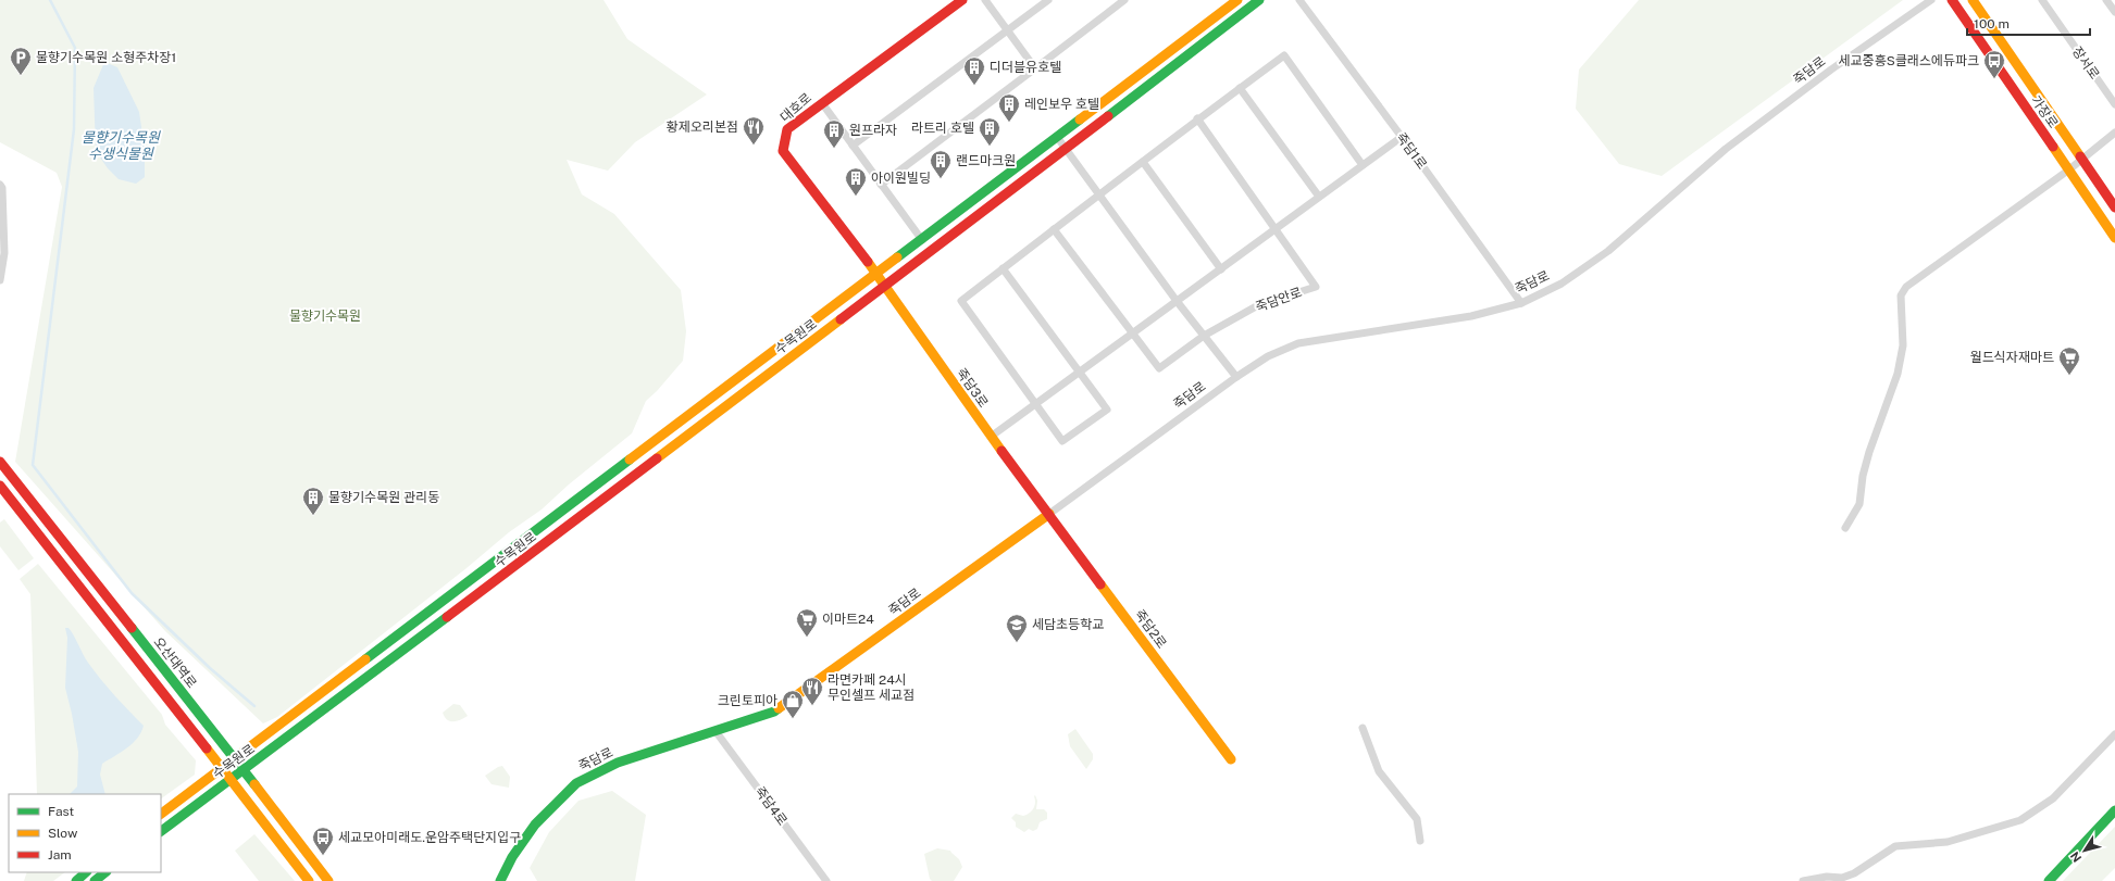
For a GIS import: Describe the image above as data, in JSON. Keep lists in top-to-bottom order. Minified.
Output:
{"streets":{"street":["장서로","죽담로","대호로","가장로","죽담1로","죽담안로","수목원로","죽담3로","죽담2로","오산대역로","죽담4로"]},"crossings":[["죽담로","죽담1로"],["죽담로","죽담3로"],["죽담로","죽담2로"],["죽담로","죽담4로"],["대호로","수목원로"],["대호로","죽담3로"],["수목원로","죽담3로"],["수목원로","오산대역로"],["죽담3로","죽담2로"]],"water":["물향기수목원 수생식물원"],"parks":["물향기수목원"],"places":{"parking":["물향기수목원 소형주차장1"],"bus stop":["세교중흥S클래스에듀파크","세교모아미래도.운암주택단지입구"],"building":["디더블유호텔","레인보우 호텔","라트리 호텔","원프라자","랜드마크원","아이원빌딩","물향기수목원 관리동"],"restaurant":["황제오리본점","라면카페 24시 무인셀프 세교점"],"supermarket":["월드식자재마트","이마트24"],"school or university":["세담초등학교"],"shop":["크린토피아"]},"legend":["Fast","Slow","Jam"],"scale_bar":"100 m","north":"bottom left"}
